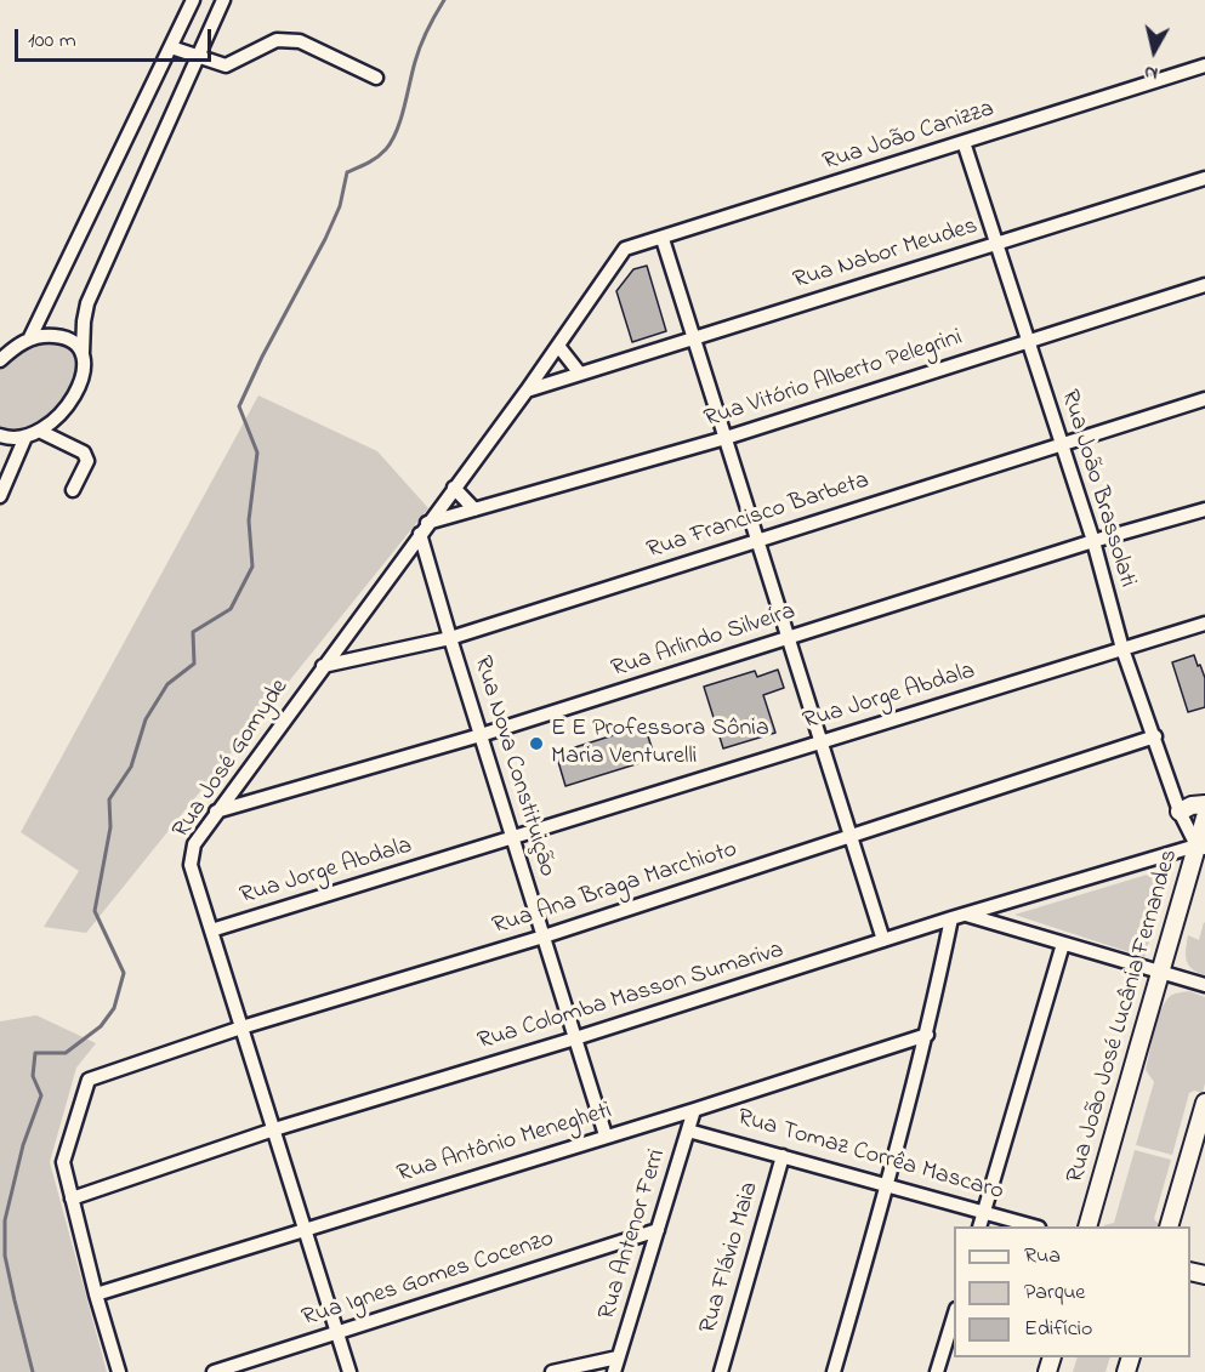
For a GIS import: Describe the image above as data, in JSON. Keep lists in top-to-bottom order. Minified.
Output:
{"streets":{"main road":["Rua João José Lucânia Fernandes"],"street":["Rua João Canizza","Rua Nabor Meudes","Rua Vitório Alberto Pelegrini","Rua João Brassolati","Rua Francisco Barbeta","Rua Arlindo Silveira","Rua Jorge Abdala","Rua José Gomyde","Rua Nova Constituição","Rua Ana Braga Marchioto","Rua Colomba Masson Sumariva","Rua Antônio Menegheti","Rua Tomaz Corrêa Mascaro","Rua Antenor Ferri","Rua Flávio Maia","Rua Ignes Gomes Cocenzo"]},"crossings":[["Rua João Canizza","Rua João Brassolati"],["Rua João Canizza","Rua José Gomyde"],["Rua Nabor Meudes","Rua João Brassolati"],["Rua Nabor Meudes","Rua José Gomyde"],["Rua Vitório Alberto Pelegrini","Rua João Brassolati"],["Rua Vitório Alberto Pelegrini","Rua José Gomyde"],["Rua Vitório Alberto Pelegrini","Rua Nova Constituição"],["Rua João Brassolati","Rua Francisco Barbeta"],["Rua João Brassolati","Rua Arlindo Silveira"],["Rua João Brassolati","Rua Jorge Abdala"],["Rua João Brassolati","Rua Ana Braga Marchioto"],["Rua João Brassolati","Rua Colomba Masson Sumariva"],["Rua João Brassolati","Rua João José Lucânia Fernandes"],["Rua Francisco Barbeta","Rua José Gomyde"],["Rua Francisco Barbeta","Rua Nova Constituição"],["Rua Arlindo Silveira","Rua José Gomyde"],["Rua Arlindo Silveira","Rua Nova Constituição"],["Rua Jorge Abdala","Rua José Gomyde"],["Rua Jorge Abdala","Rua Nova Constituição"],["Rua José Gomyde","Rua Nova Constituição"],["Rua José Gomyde","Rua Ana Braga Marchioto"],["Rua José Gomyde","Rua Colomba Masson Sumariva"],["Rua José Gomyde","Rua Antônio Menegheti"],["Rua José Gomyde","Rua Ignes Gomes Cocenzo"],["Rua Nova Constituição","Rua Ana Braga Marchioto"],["Rua Nova Constituição","Rua Colomba Masson Sumariva"],["Rua Nova Constituição","Rua Antônio Menegheti"],["Rua Ana Braga Marchioto","Rua Colomba Masson Sumariva"],["Rua Colomba Masson Sumariva","Rua João José Lucânia Fernandes"],["Rua Antônio Menegheti","Rua Antenor Ferri"],["Rua Tomaz Corrêa Mascaro","Rua Antenor Ferri"],["Rua Tomaz Corrêa Mascaro","Rua Flávio Maia"],["Rua Antenor Ferri","Rua Ignes Gomes Cocenzo"]],"places":["E E Professora Sônia Maria Venturelli"],"legend":["Rua","Parque","Edifício"],"scale_bar":"100 m","north":"bottom"}
